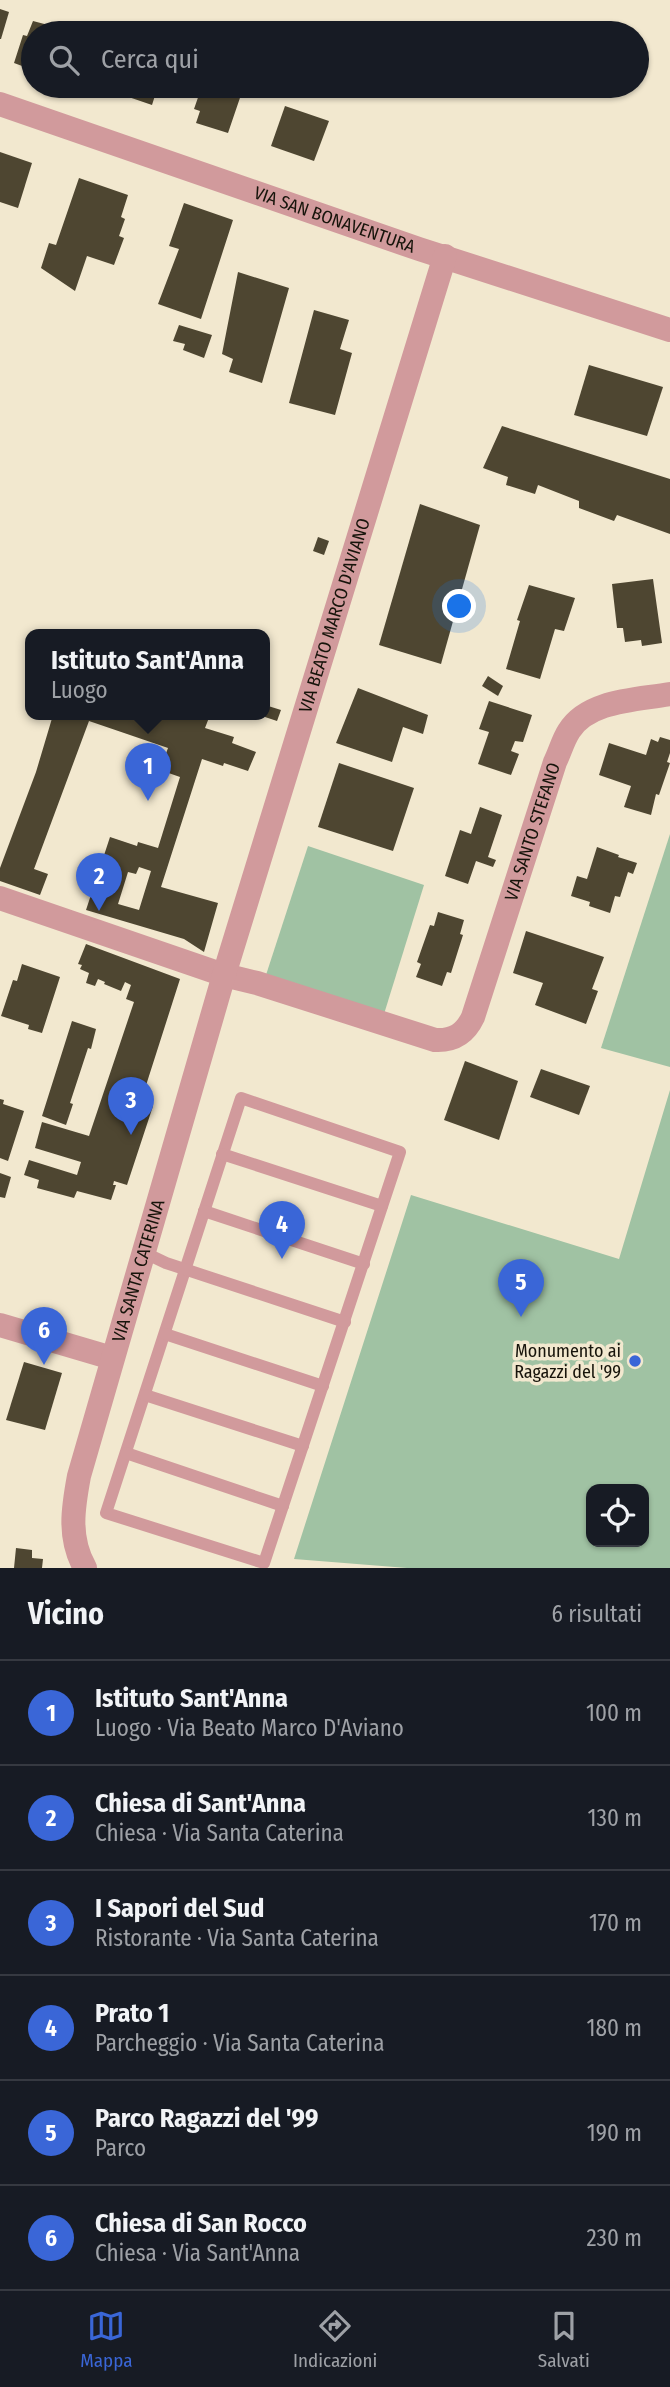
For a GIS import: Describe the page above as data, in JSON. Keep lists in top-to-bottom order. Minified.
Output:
{"streets":{"street":["VIA SAN BONAVENTURA","VIA BEATO MARCO D'AVIANO","VIA SANTO STEFANO","VIA SANTA CATERINA"]},"crossings":[["VIA SAN BONAVENTURA","VIA BEATO MARCO D'AVIANO"],["VIA BEATO MARCO D'AVIANO","VIA SANTO STEFANO"],["VIA BEATO MARCO D'AVIANO","VIA SANTA CATERINA"],["VIA SANTO STEFANO","VIA SANTA CATERINA"]],"places":["Monumento ai Ragazzi del '99"],"page":{"search":"Cerca qui","popup":["Istituto Sant'Anna","Luogo"],"pins":["1","2","3","4","5","6"],"heading":["Vicino","6 risultati"],"list":[{"mark":"1","name":"Istituto Sant'Anna","note":"Luogo · Via Beato Marco D'Aviano","value":"100 m"},{"mark":"2","name":"Chiesa di Sant'Anna","note":"Chiesa · Via Santa Caterina","value":"130 m"},{"mark":"3","name":"I Sapori del Sud","note":"Ristorante · Via Santa Caterina","value":"170 m"},{"mark":"4","name":"Prato 1","note":"Parcheggio · Via Santa Caterina","value":"180 m"},{"mark":"5","name":"Parco Ragazzi del '99","note":"Parco","value":"190 m"},{"mark":"6","name":"Chiesa di San Rocco","note":"Chiesa · Via Sant'Anna","value":"230 m"}],"nav":["Mappa","Indicazioni","Salvati"]}}
